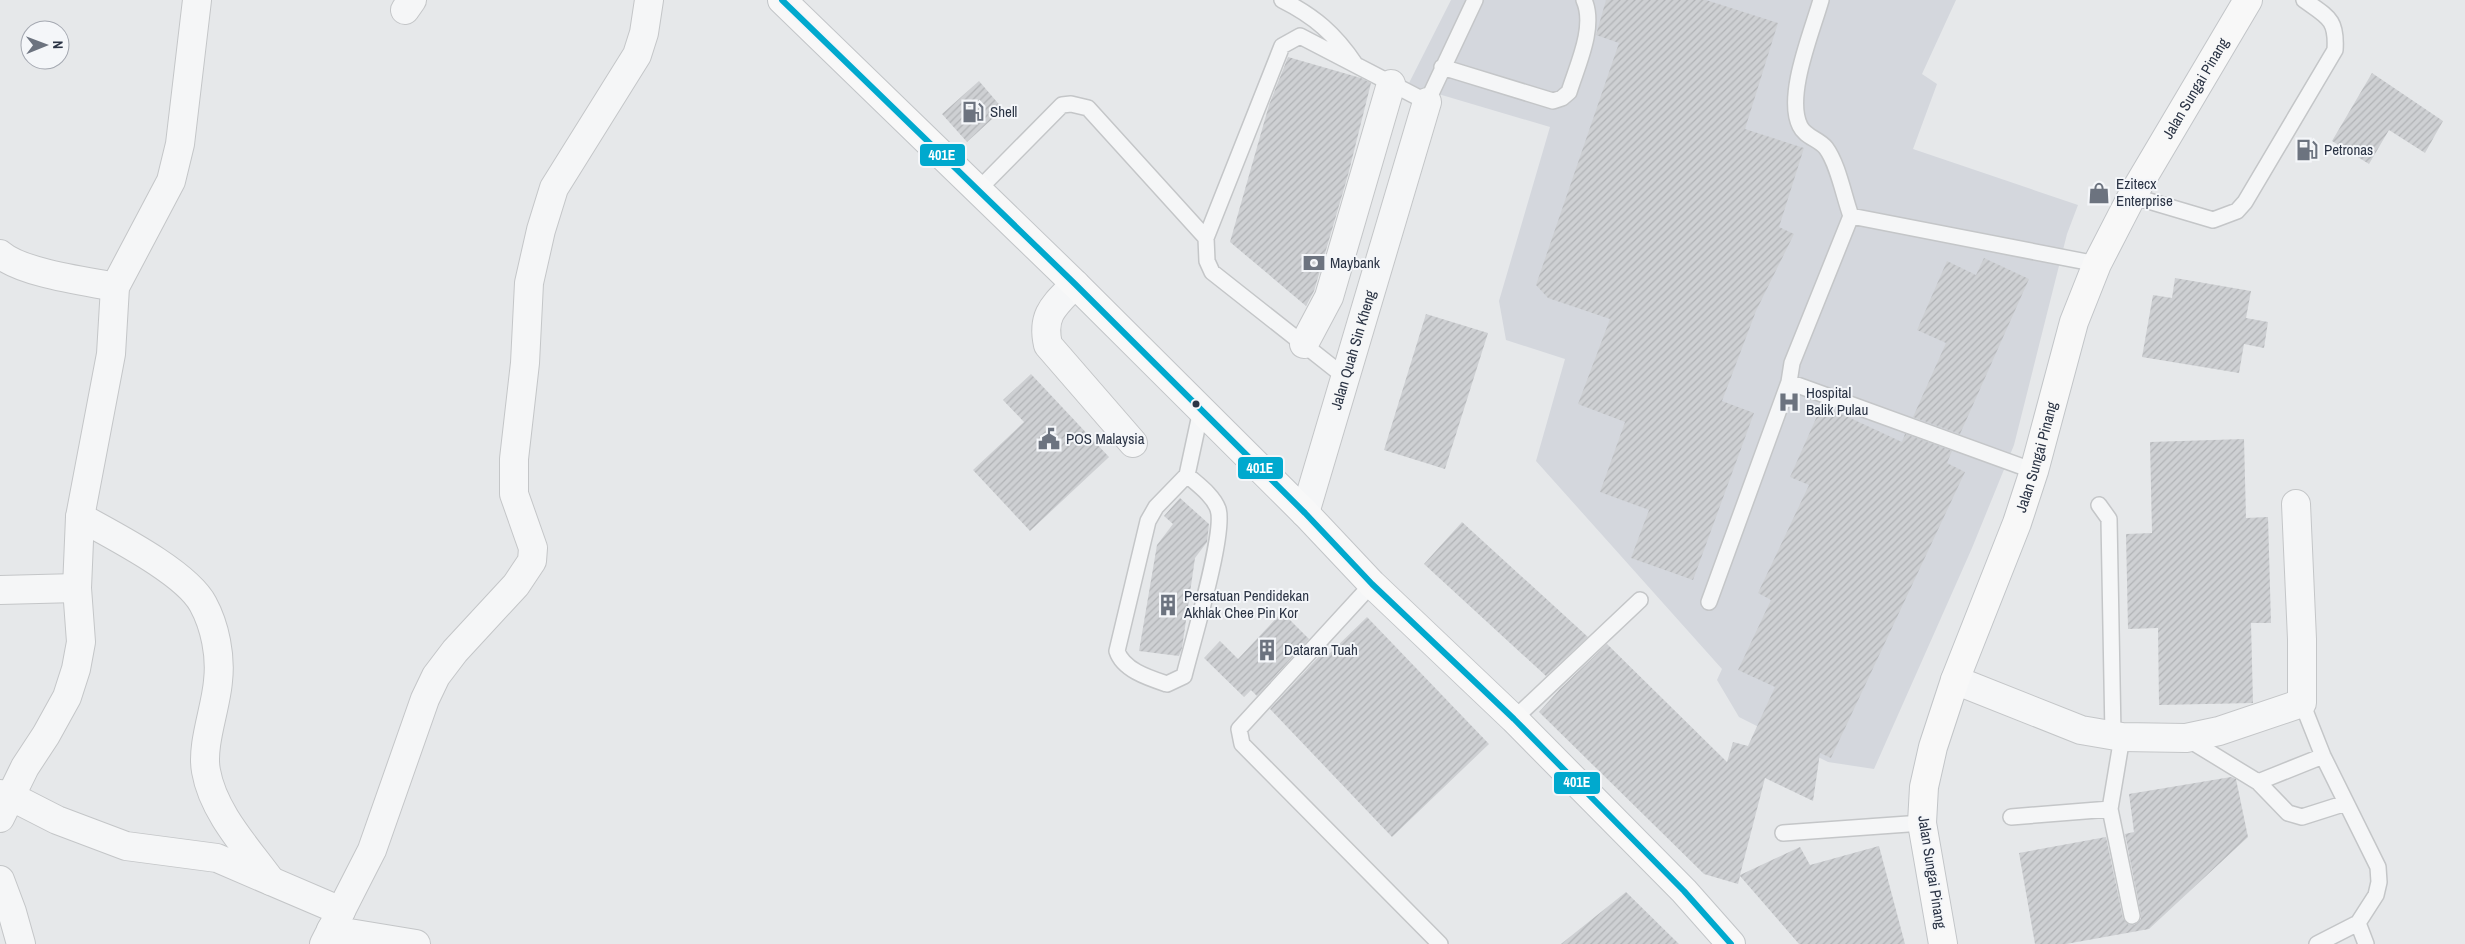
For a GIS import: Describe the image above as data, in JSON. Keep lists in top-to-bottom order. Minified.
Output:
{"streets":{"main road":["Jalan Sungai Pinang"],"street":["Jalan Quah Sin Kheng"]},"places":{"fuel station":["Shell","Petronas"],"shop":["Ezitecx Enterprise"],"bank":["Maybank"],"hospital":["Hospital Balik Pulau"],"public building":["POS Malaysia"],"building":["Persatuan Pendidekan Akhlak Chee Pin Kor","Dataran Tuah"]},"lines":["transit line 401E"],"north":"right"}
